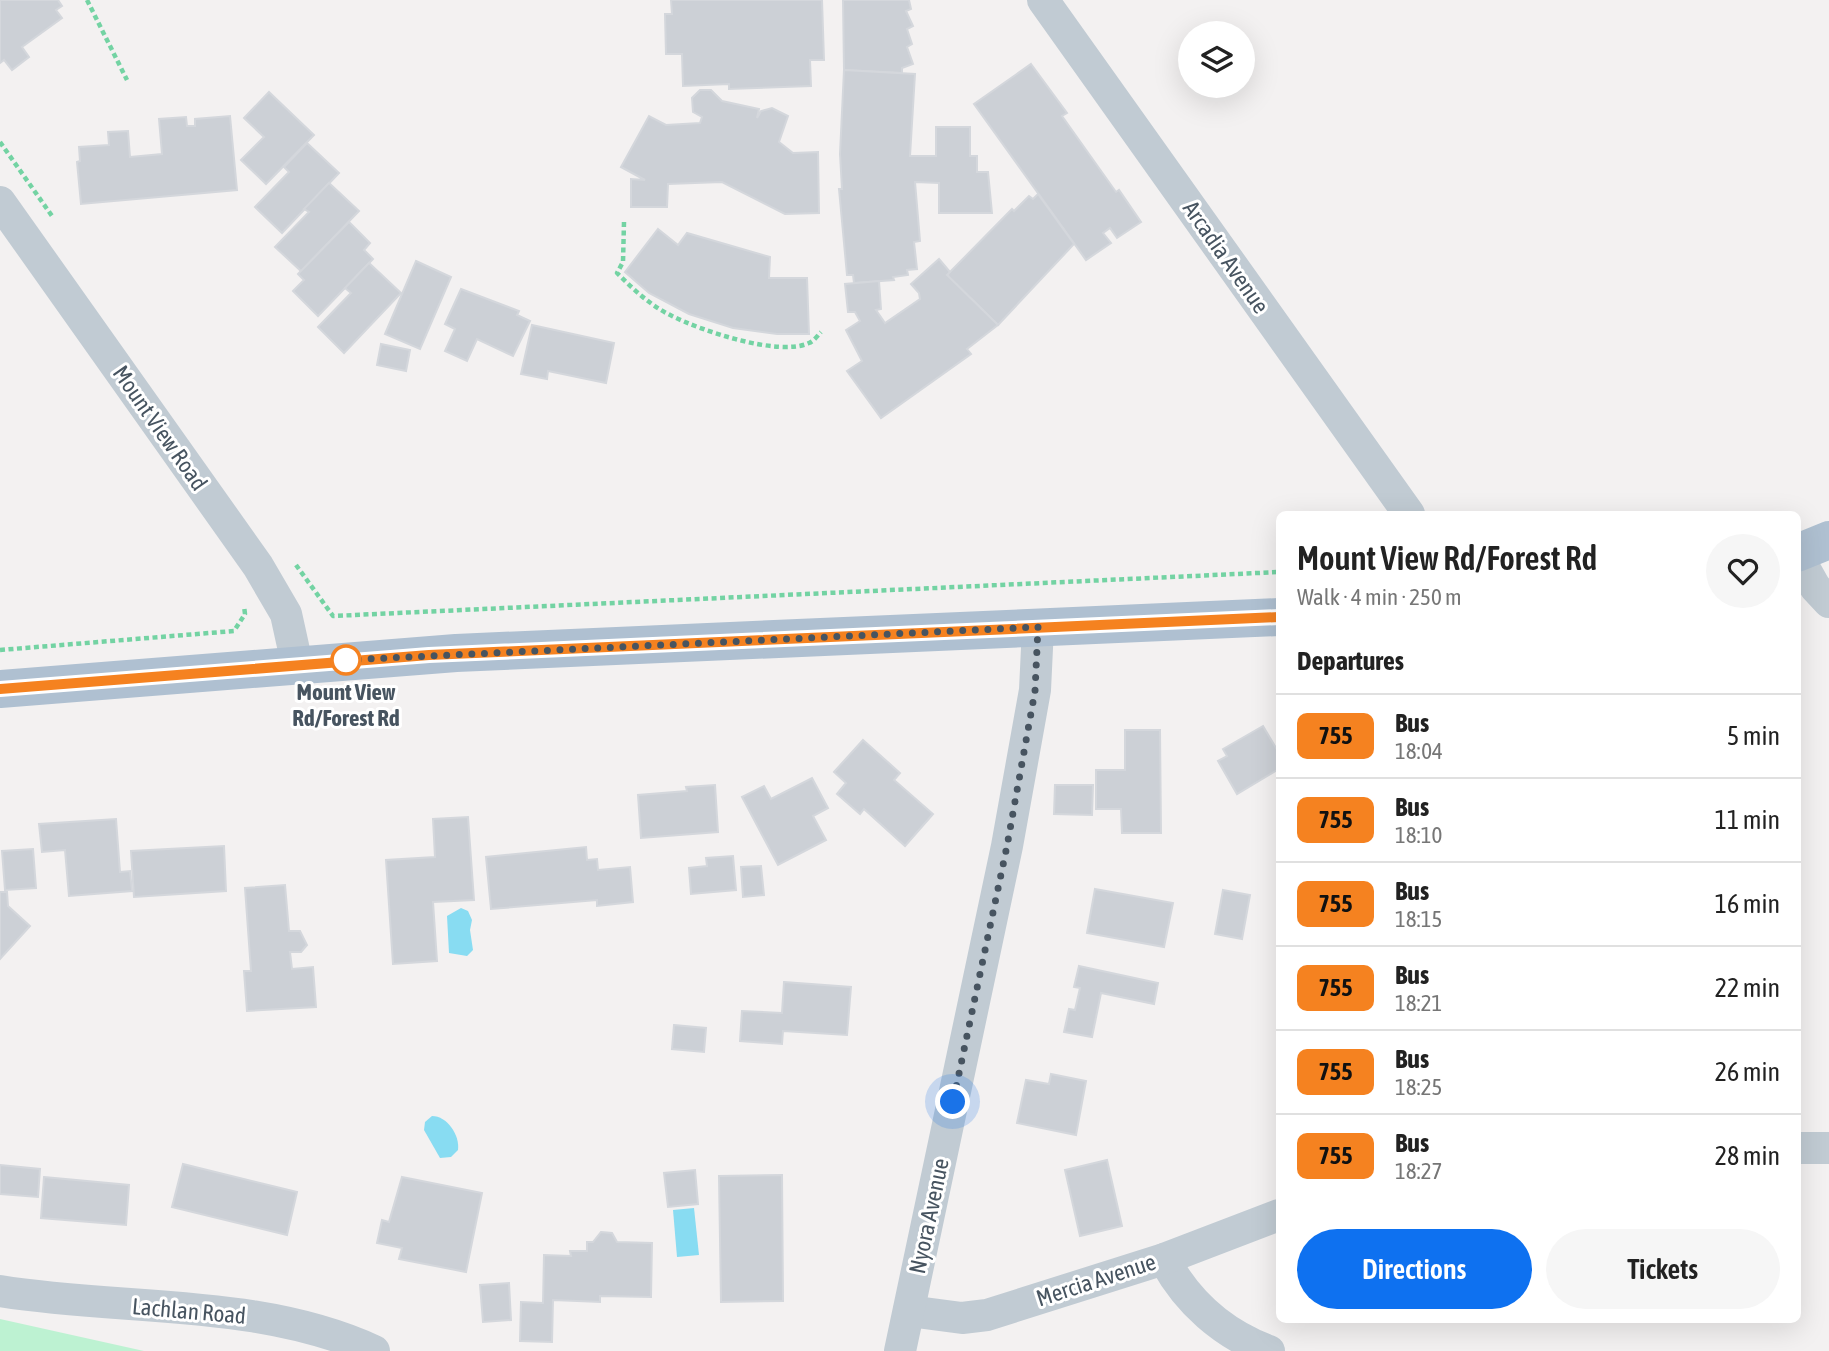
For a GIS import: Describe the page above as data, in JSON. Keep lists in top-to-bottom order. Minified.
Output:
{"streets":{"street":["Arcadia Avenue","Mount View Road","Nyora Avenue","Mercia Avenue","Lachlan Road"]},"crossings":[["Nyora Avenue","Mercia Avenue"]],"places":["Mount View Rd/Forest Rd"],"lines":["bus line 755"],"page":{"heading":[["Mount View Rd/Forest Rd","Walk · 4 min · 250 m"],"Departures"],"list":[{"mark":"755","name":"Bus","note":"18:04","value":"5 min"},{"mark":"755","name":"Bus","note":"18:10","value":"11 min"},{"mark":"755","name":"Bus","note":"18:15","value":"16 min"},{"mark":"755","name":"Bus","note":"18:21","value":"22 min"},{"mark":"755","name":"Bus","note":"18:25","value":"26 min"},{"mark":"755","name":"Bus","note":"18:27","value":"28 min"}],"buttons":["Directions","Tickets"]}}
